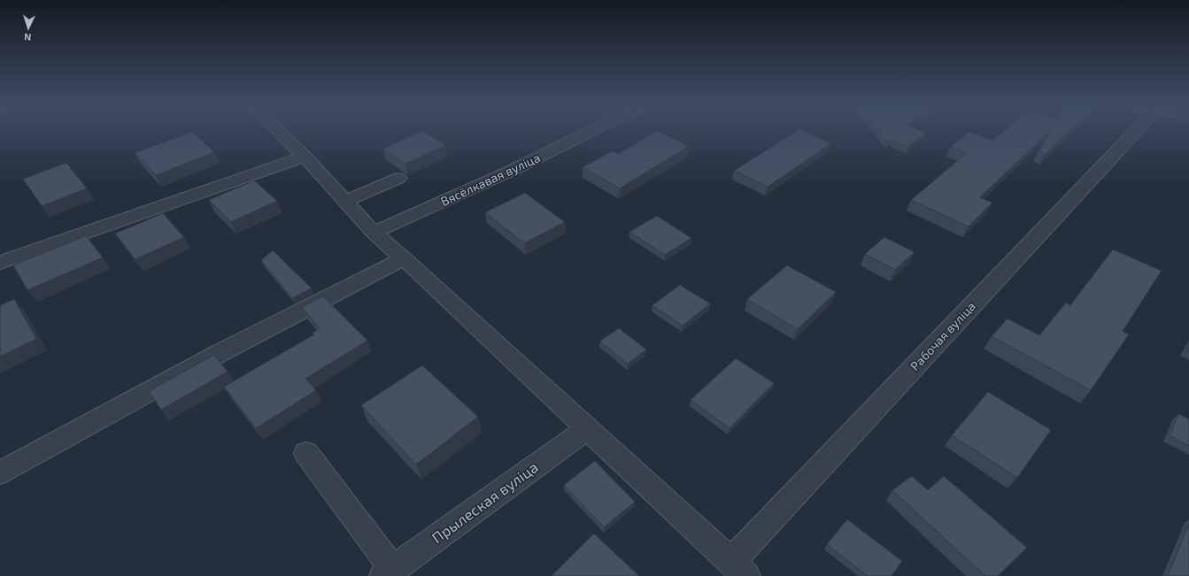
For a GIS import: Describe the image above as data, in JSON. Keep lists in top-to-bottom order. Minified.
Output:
{"streets":{"street":["Вясёлкавая вуліца","Рабочая вуліца","Прылеская вуліца"]},"north":"bottom"}
